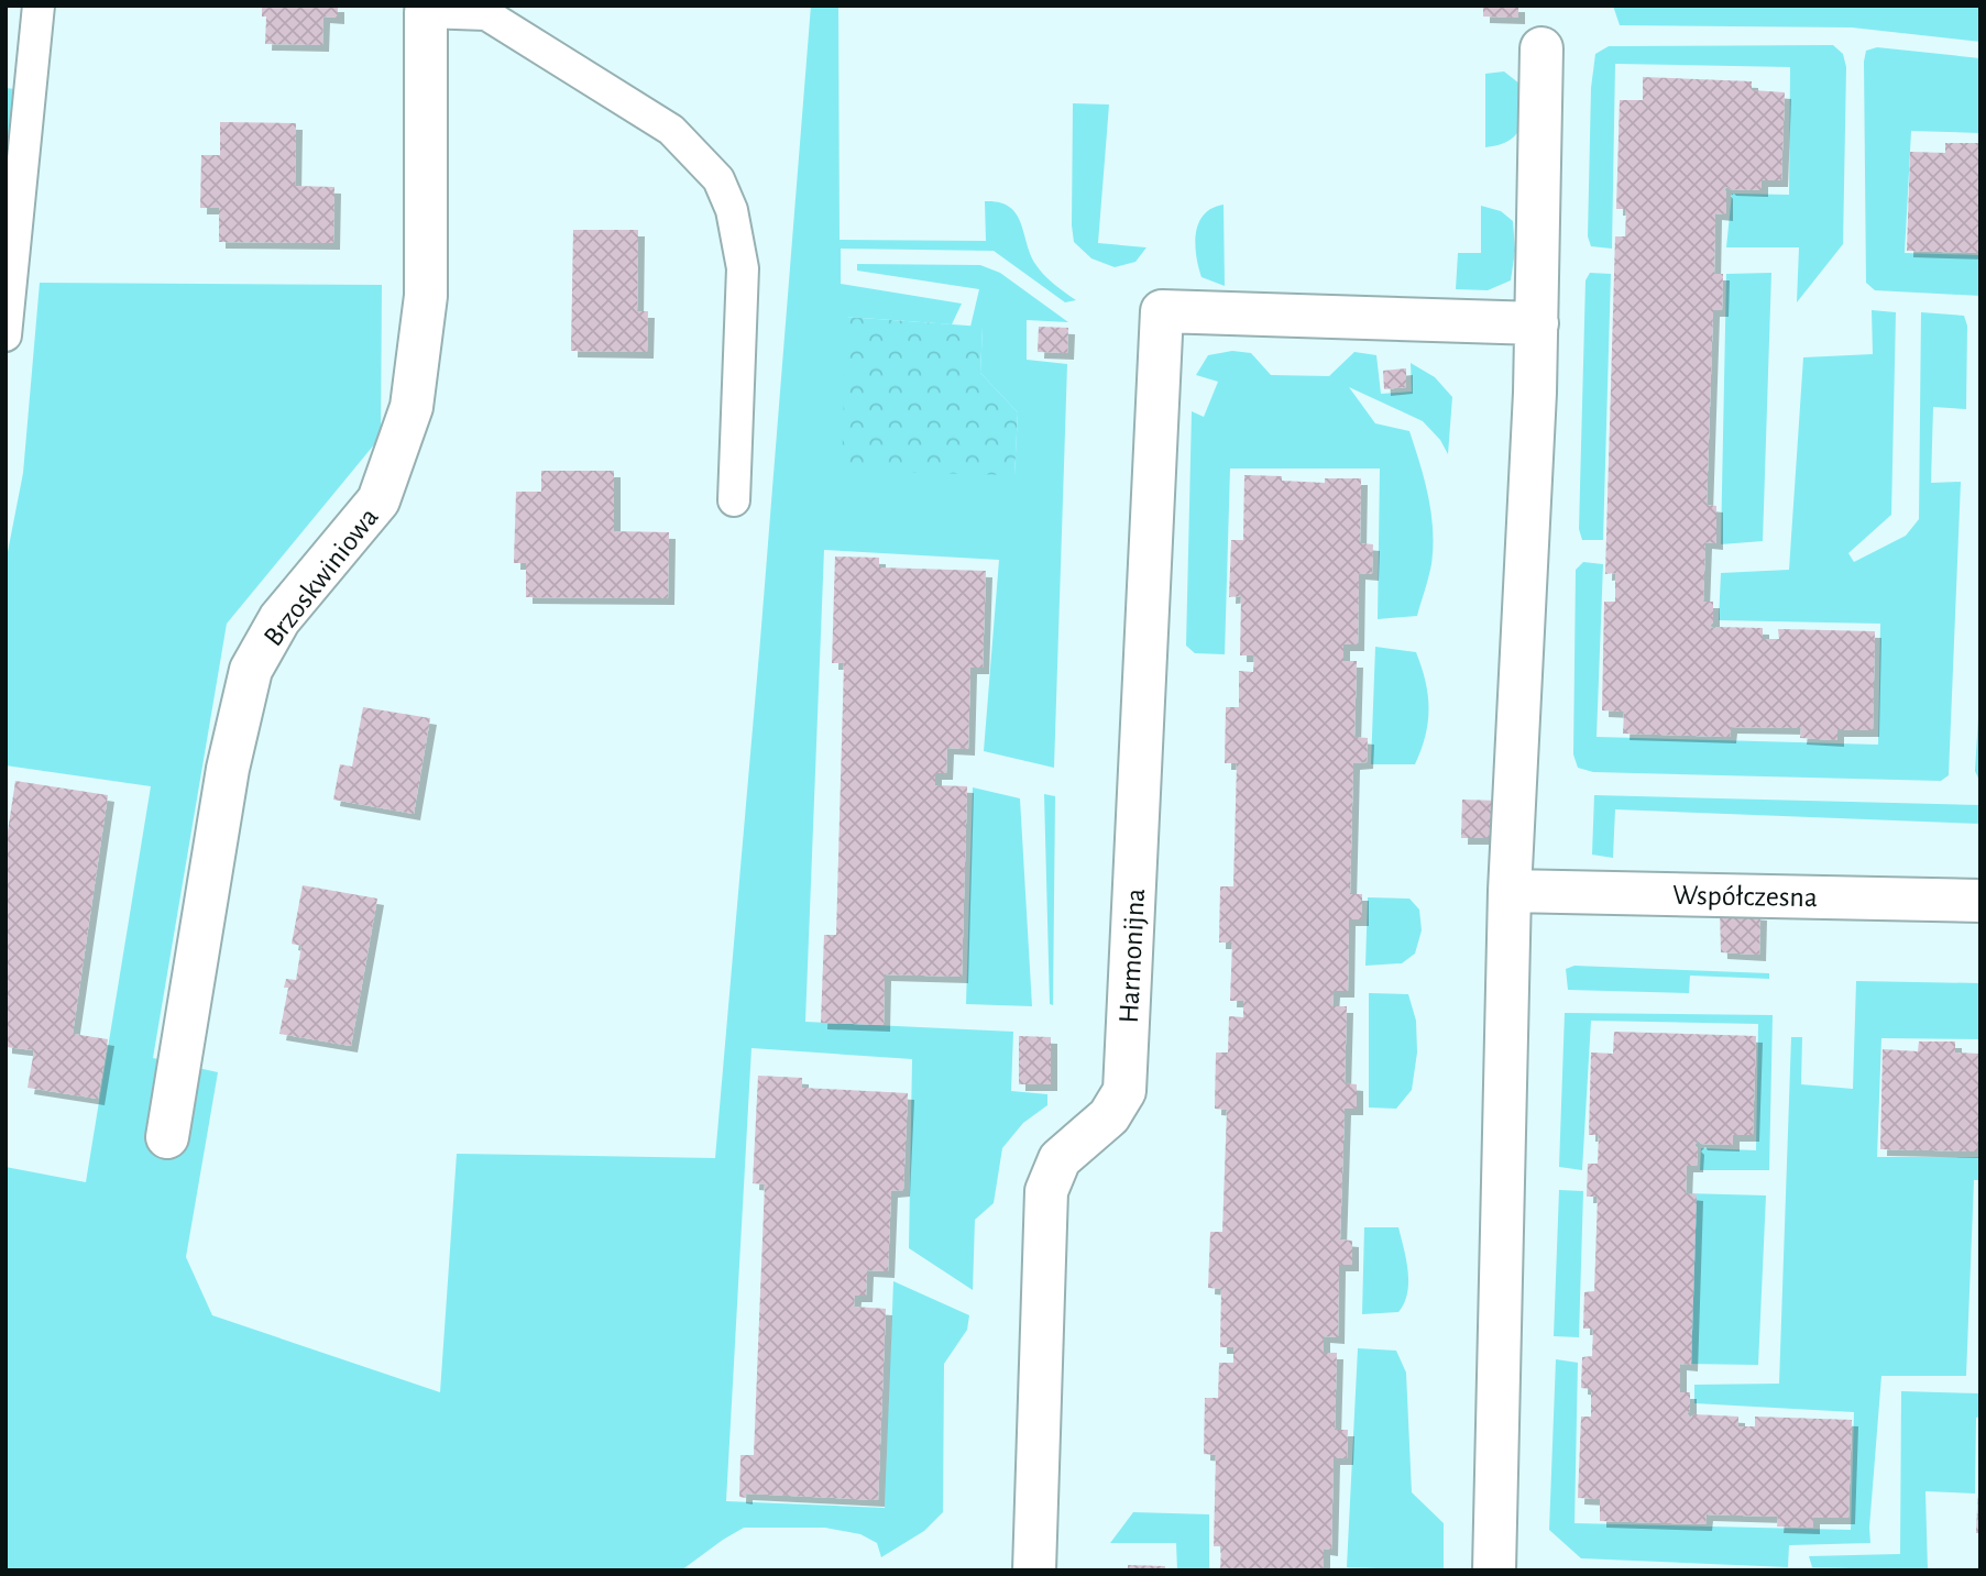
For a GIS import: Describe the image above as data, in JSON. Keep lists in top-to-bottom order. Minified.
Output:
{"streets":{"street":["Brzoskwiniowa","Współczesna","Harmonijna"]}}
